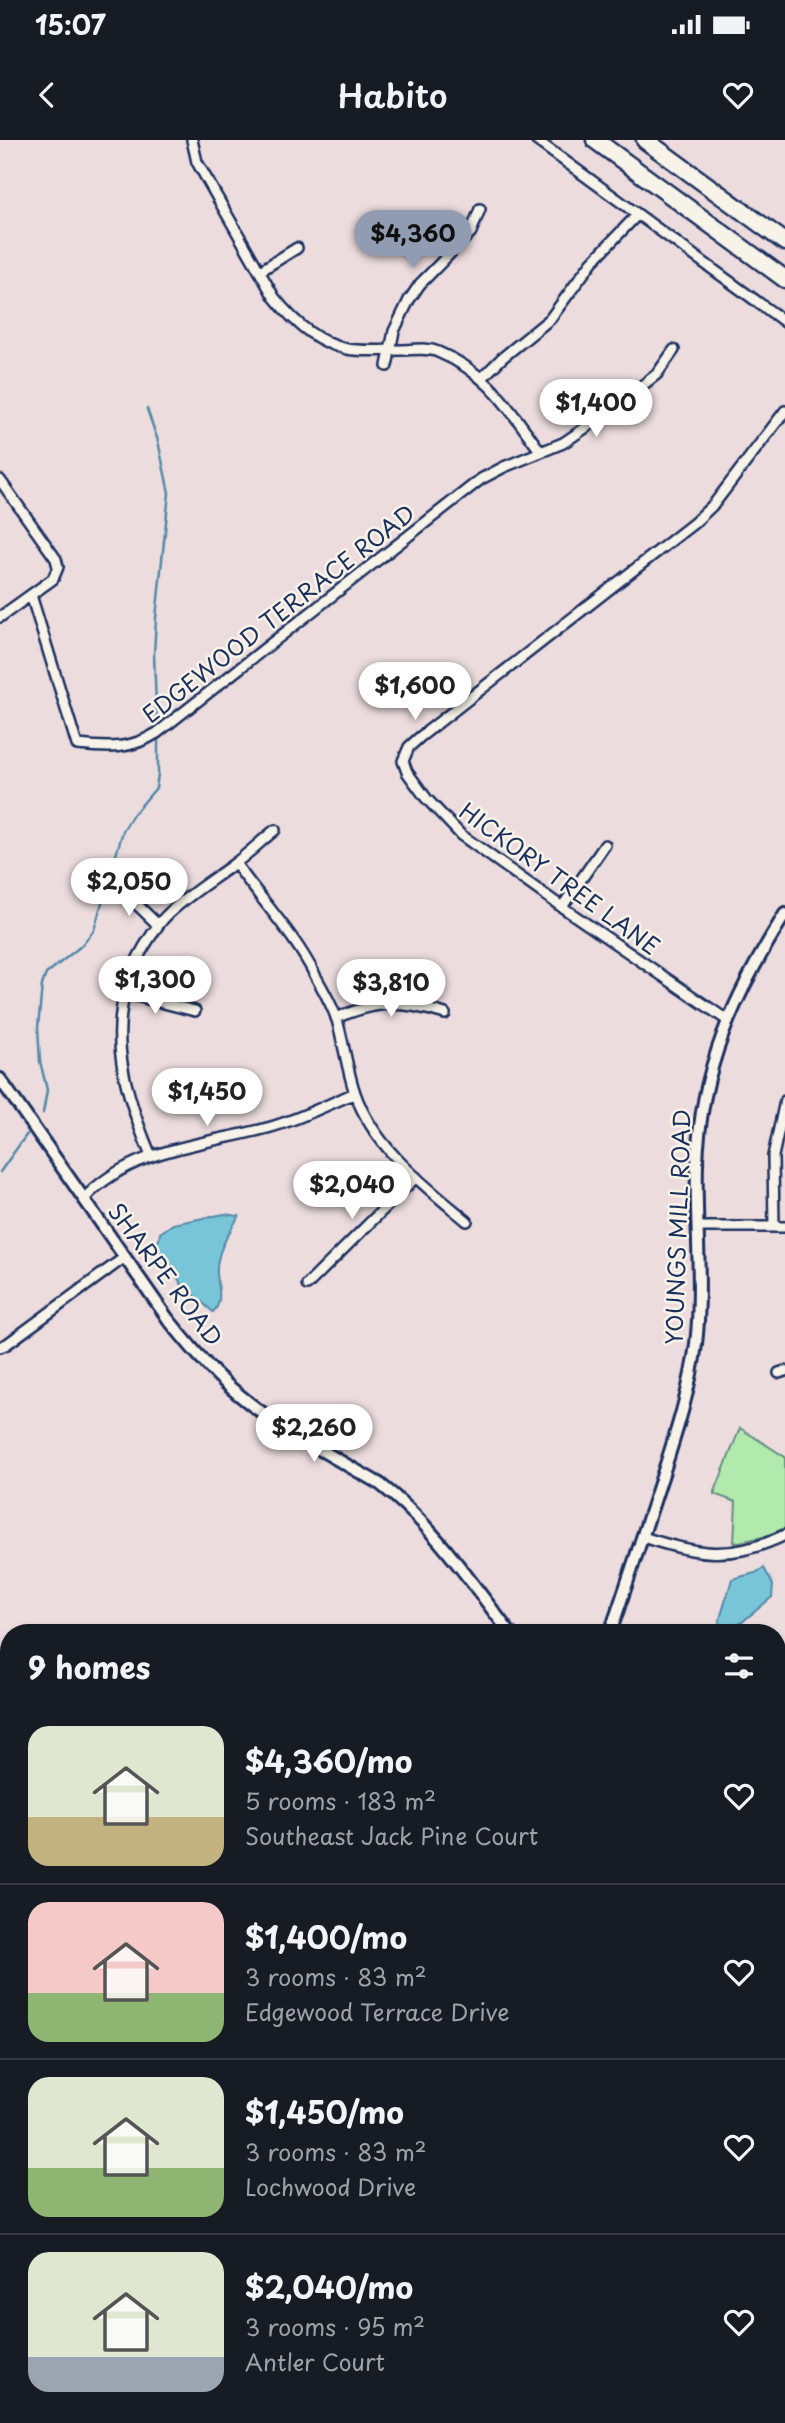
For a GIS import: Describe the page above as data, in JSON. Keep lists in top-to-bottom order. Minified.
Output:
{"streets":{"street":["EDGEWOOD TERRACE ROAD","HICKORY TREE LANE","YOUNGS MILL ROAD","SHARPE ROAD"]},"crossings":[["HICKORY TREE LANE","YOUNGS MILL ROAD"]],"page":{"status":"15:07","header":"Habito","price":["$4,360","$1,400","$1,600","$2,050","$1,300","$3,810","$1,450","$2,040","$2,260"],"heading":"9 homes","list":[{"name":"$4,360/mo","note":"5 rooms · 183 m² · Southeast Jack Pine Court"},{"name":"$1,400/mo","note":"3 rooms · 83 m² · Edgewood Terrace Drive"},{"name":"$1,450/mo","note":"3 rooms · 83 m² · Lochwood Drive"},{"name":"$2,040/mo","note":"3 rooms · 95 m² · Antler Court"}]}}
